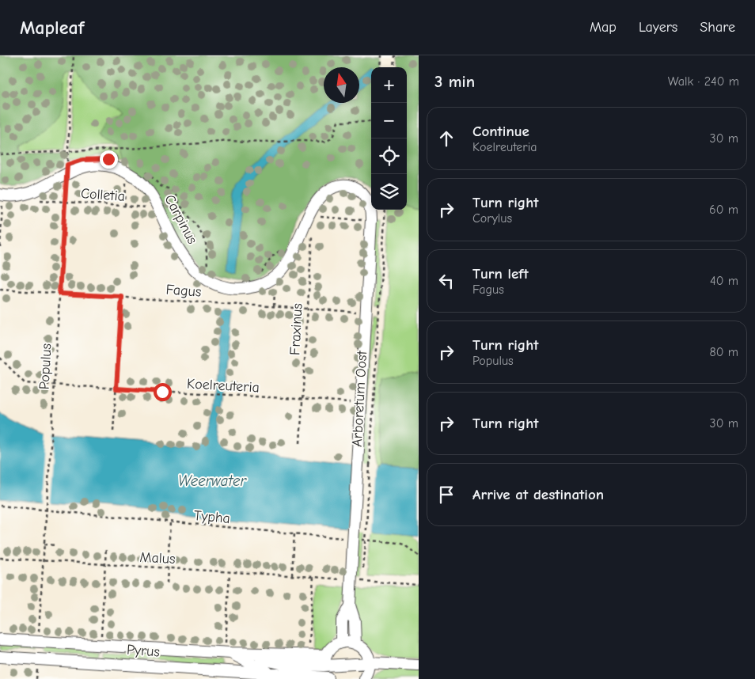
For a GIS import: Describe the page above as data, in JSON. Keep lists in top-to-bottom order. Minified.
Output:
{"streets":{"street":["Carpinus","Arboretum Oost","Pyrus"],"path":["Colletia","Fagus","Fraxinus","Populus","Koelreuteria","Typha","Malus"]},"crossings":[["Colletia","Carpinus"],["Colletia","Populus"],["Carpinus","Populus"],["Carpinus","Arboretum Oost"],["Fagus","Fraxinus"],["Fagus","Populus"],["Fagus","Arboretum Oost"],["Fraxinus","Koelreuteria"],["Populus","Koelreuteria"],["Populus","Malus"],["Populus","Pyrus"],["Koelreuteria","Arboretum Oost"],["Arboretum Oost","Typha"]],"water":["Weerwater"],"north":"top","page":{"header":"Mapleaf","nav":["Map","Layers","Share"],"heading":["3 min","Walk · 240 m"],"map_buttons":["+","−"],"list":[["Continue","Koelreuteria","30 m"],["Turn right","Corylus","60 m"],["Turn left","Fagus","40 m"],["Turn right","Populus","80 m"],["Turn right","30 m"],"Arrive at destination"]}}
